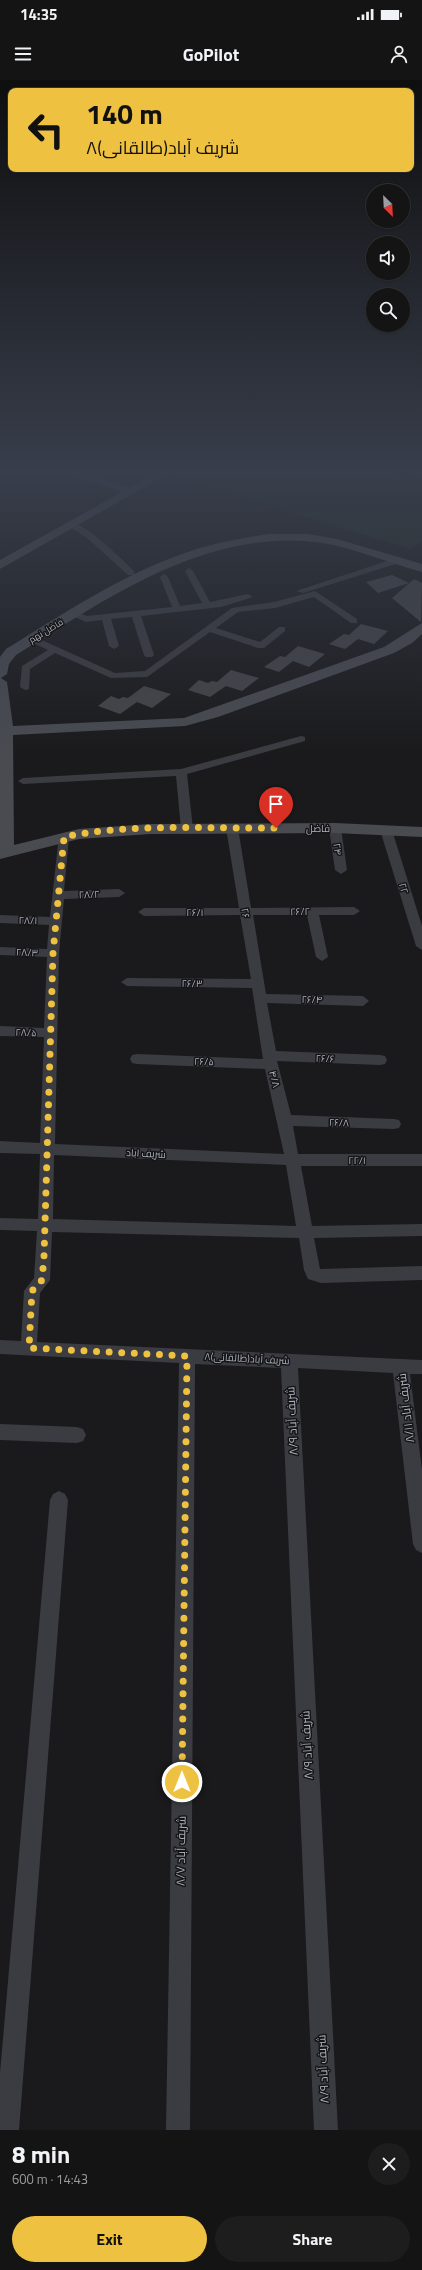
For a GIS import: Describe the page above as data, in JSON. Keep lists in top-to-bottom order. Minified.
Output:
{"streets":{"street":["فاضل نهم","فاضل","۲۴","۲۲","۲۸/۲","۲۶/۲","۲۶/۱","۲۶","۲۸/۱","۲۸/۳","۲۶/۳","۲۶/۴","۲۸/۵","۲۶/۶","۲۶/۵","۴/۸","۲۶/۸","شریف اباد","۲۲/۱","۸شریف آباد(طالقانی)","شریف آباد ۸/۱۱","شریف آباد ۸/۹","شریف آباد ۸/۷"]},"crossings":[["فاضل","۲۴"],["فاضل","۲۲"],["فاضل","۲۶"],["۲۶/۲","۲۶/۱"],["۲۶/۲","۲۶"],["۲۶/۱","۲۶"],["۲۶","۲۶/۳"],["۲۶","۲۶/۴"],["۲۶","۴/۸"],["۲۶/۴","۴/۸"],["۲۶/۶","۲۶/۵"],["۲۶/۶","۴/۸"],["۲۶/۵","۴/۸"],["۴/۸","۲۶/۸"],["۴/۸","شریف اباد"],["۴/۸","۲۲/۱"],["شریف اباد","۲۲/۱"],["۸شریف آباد(طالقانی)","شریف آباد ۸/۱۱"],["۸شریف آباد(طالقانی)","شریف آباد ۸/۹"],["۸شریف آباد(طالقانی)","شریف آباد ۸/۷"]],"north":"bottom right","page":{"status":"14:35","header":"GoPilot","turn":["140 m","۸شریف آباد(طالقانی)"],"heading":["8 min","600 m · 14:43"],"buttons":["Exit","Share"]}}
